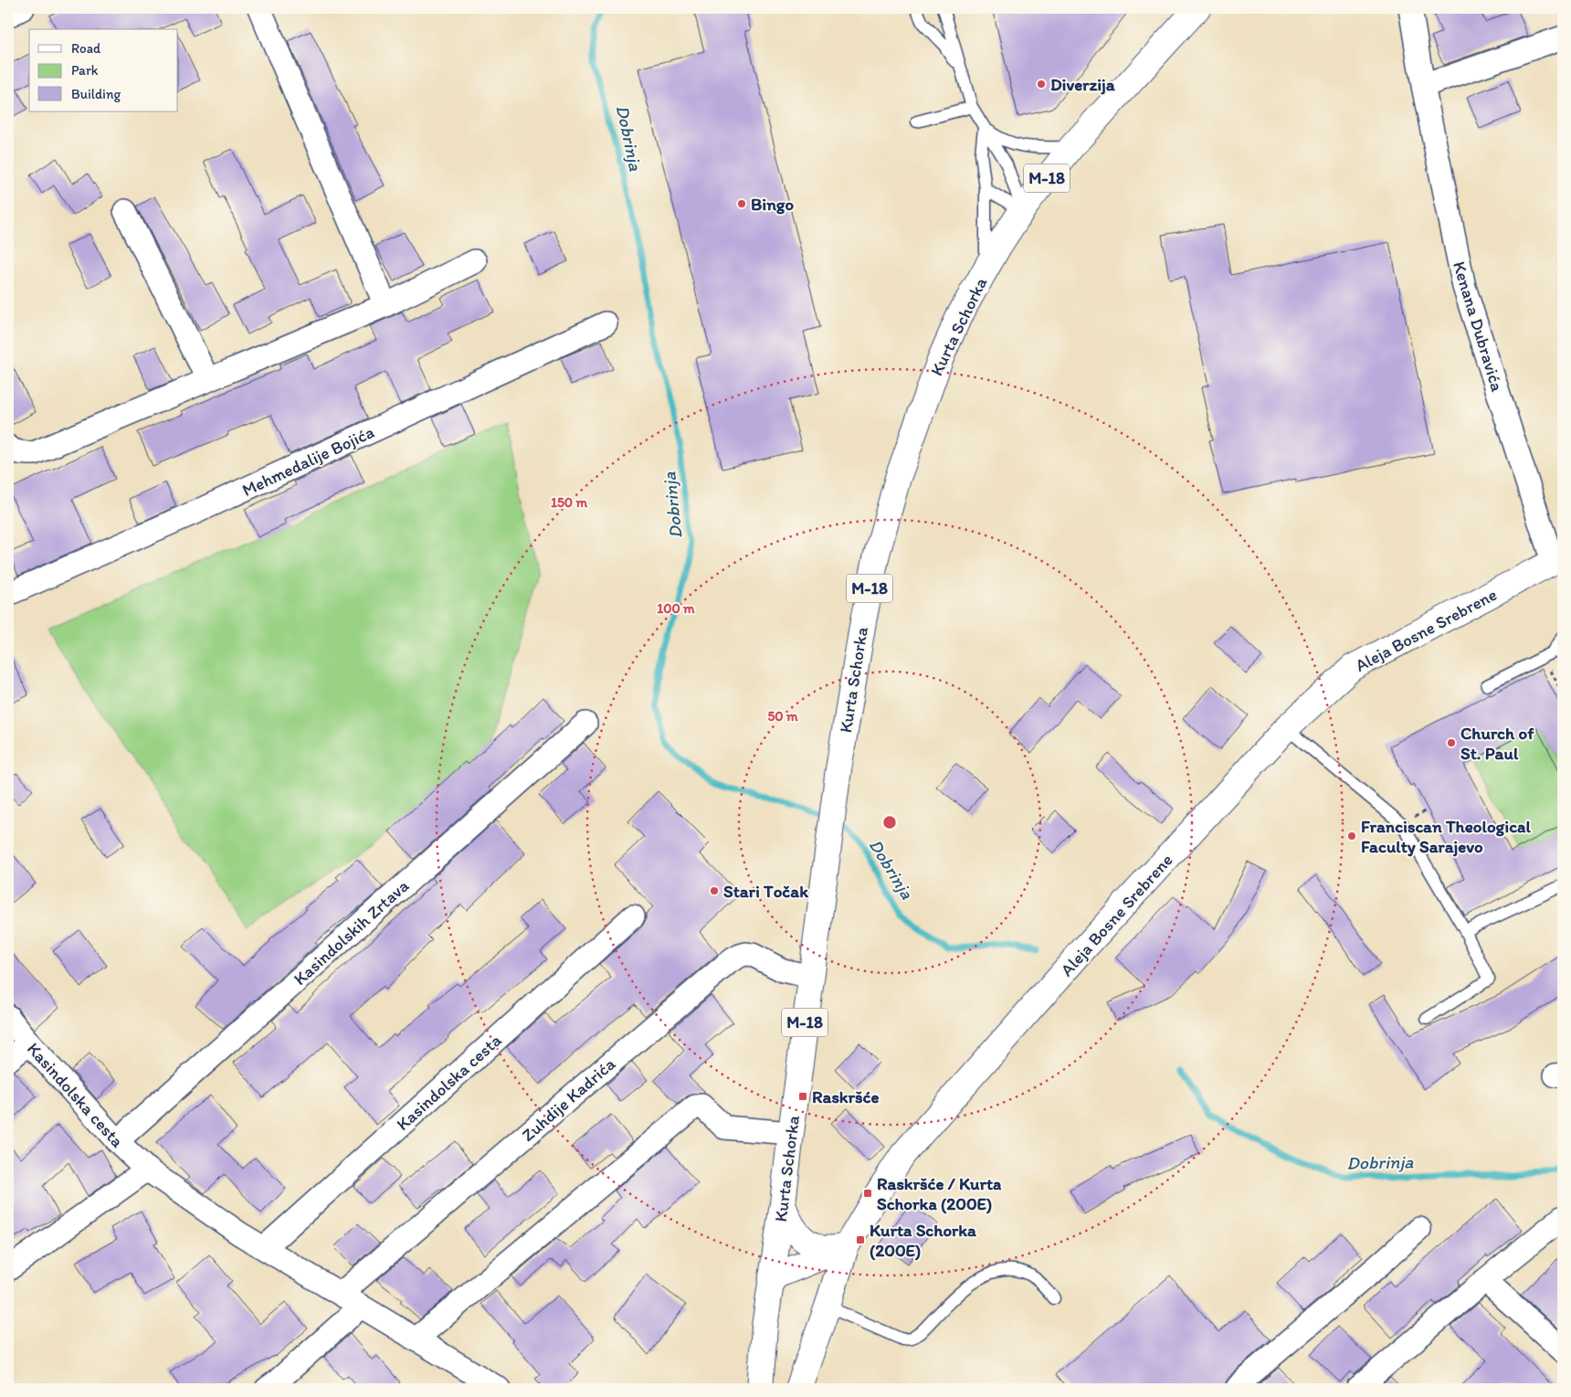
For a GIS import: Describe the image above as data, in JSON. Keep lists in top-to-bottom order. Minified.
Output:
{"streets":{"main road":["M-18","Kurta Schorka","Aleja Bosne Srebrene"],"street":["Kenana Dubravića","Mehmedalije Bojića","Kasindolskih Zrtava","Kasindolska cesta","Zuhdije Kadrića"]},"crossings":[["Kurta Schorka","Zuhdije Kadrića"],["Kenana Dubravića","Aleja Bosne Srebrene"],["Kasindolskih Zrtava","Kasindolska cesta"],["Kasindolska cesta","Zuhdije Kadrića"]],"water":["Dobrinja"],"places":{"other":["Diverzija","Bingo","Church of St. Paul","Franciscan Theological Faculty Sarajevo","Stari Točak"],"transit":["Raskršće","Raskršće / Kurta Schorka (200E)","Kurta Schorka (200E)"]},"legend":["Road","Park","Building"],"rings":["150 m","100 m","50 m"]}
